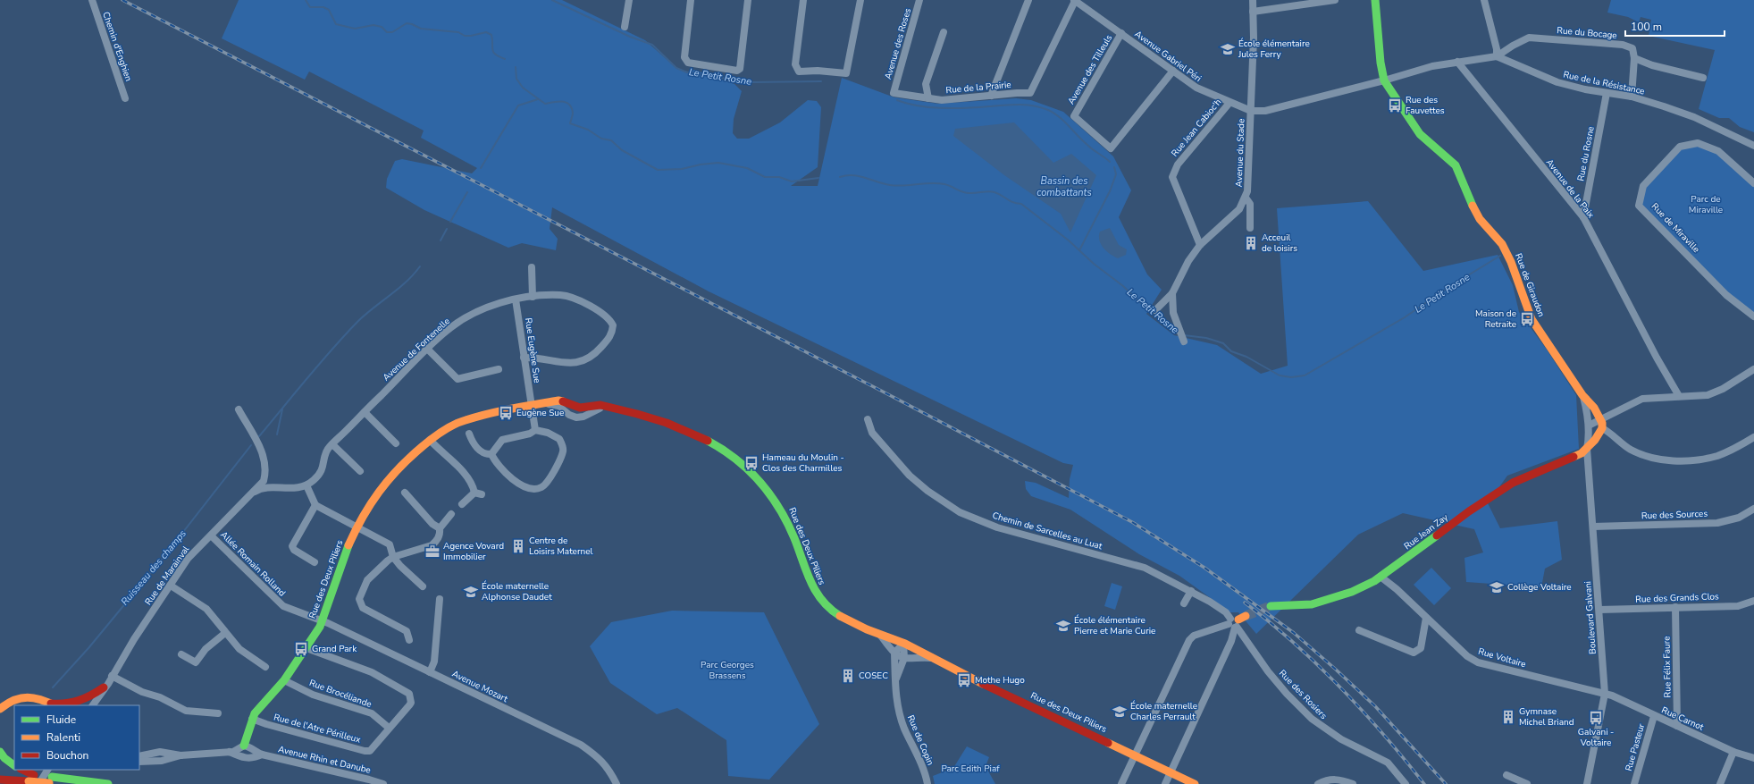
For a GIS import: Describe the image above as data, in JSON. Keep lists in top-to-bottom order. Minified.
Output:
{"streets":{"main road":["Rue de Giraudon","Rue Jean Zay","Rue des Deux Piliers"],"street":["Rue du Bocage","Avenue des Roses","Chemin d'Enghien","Avenue Gabriel Péri","Avenue des Tilleuls","Rue de la Résistance","Rue de la Prairie","Rue Jean Cabioc'h","Avenue du Stade","Rue du Rosne","Avenue de la Paix","Rue de Miraville","Avenue de Fontenelle","Rue Eugène Sue","Rue des Sources","Chemin de Sarcelles au Luat","Allée Romain Rolland","Rue de Marainval","Rue des Grands Clos","Boulevard Galvani","Rue Voltaire","Rue Félix Faure","Avenue Mozart","Rue Brocéliande","Rue des Rosiers","Rue Carnot","Rue de l'Atre Périlleux","Rue de Copin","Rue Pasteur","Avenue Rhin et Danube"]},"crossings":[["Rue du Bocage","Rue de la Résistance"],["Avenue des Roses","Rue de la Prairie"],["Avenue Gabriel Péri","Avenue des Tilleuls"],["Avenue Gabriel Péri","Rue de la Prairie"],["Avenue Gabriel Péri","Rue Jean Cabioc'h"],["Avenue Gabriel Péri","Avenue du Stade"],["Avenue Gabriel Péri","Rue de Giraudon"],["Rue de la Résistance","Rue du Rosne"],["Rue Jean Cabioc'h","Avenue du Stade"],["Rue du Rosne","Avenue de la Paix"],["Rue de Giraudon","Rue Jean Zay"],["Rue de Giraudon","Boulevard Galvani"],["Avenue de Fontenelle","Rue Eugène Sue"],["Rue Eugène Sue","Rue des Deux Piliers"],["Rue des Sources","Boulevard Galvani"],["Chemin de Sarcelles au Luat","Rue des Rosiers"],["Rue Jean Zay","Boulevard Galvani"],["Rue Jean Zay","Rue Voltaire"],["Rue des Deux Piliers","Allée Romain Rolland"],["Rue des Deux Piliers","Avenue Mozart"],["Rue des Deux Piliers","Rue Brocéliande"],["Rue des Deux Piliers","Rue de l'Atre Périlleux"],["Rue des Deux Piliers","Rue de Copin"],["Rue des Deux Piliers","Avenue Rhin et Danube"],["Allée Romain Rolland","Rue de Marainval"],["Allée Romain Rolland","Avenue Mozart"],["Rue des Grands Clos","Boulevard Galvani"],["Rue des Grands Clos","Rue Félix Faure"],["Boulevard Galvani","Rue Voltaire"],["Boulevard Galvani","Rue Carnot"],["Rue Voltaire","Rue Carnot"],["Rue Félix Faure","Rue Carnot"],["Rue Brocéliande","Rue de l'Atre Périlleux"],["Rue Carnot","Rue Pasteur"]],"water":["Le Petit Rosne","Bassin des combattants","Ruisseau des champs"],"parks":["Parc de Miraville","Parc Georges Brassens","Parc Edith Piaf"],"places":{"school or university":["École élémentaire Jules Ferry","Collège Voltaire","École maternelle Alphonse Daudet","École élémentaire Pierre et Marie Curie","École maternelle Charles Perrault"],"bus stop":["Rue des Fauvettes","Maison de Retraite","Eugène Sue","Hameau du Moulin - Clos des Charmilles","Grand Park","Mothe Hugo","Galvani - Voltaire"],"building":["Acceuil de loisirs","Centre de Loisirs Maternel","COSEC","Gymnase Michel Briand"],"office":["Agence Vovard Immobilier"]},"legend":["Fluide","Ralenti","Bouchon"],"scale_bar":"100 m"}
